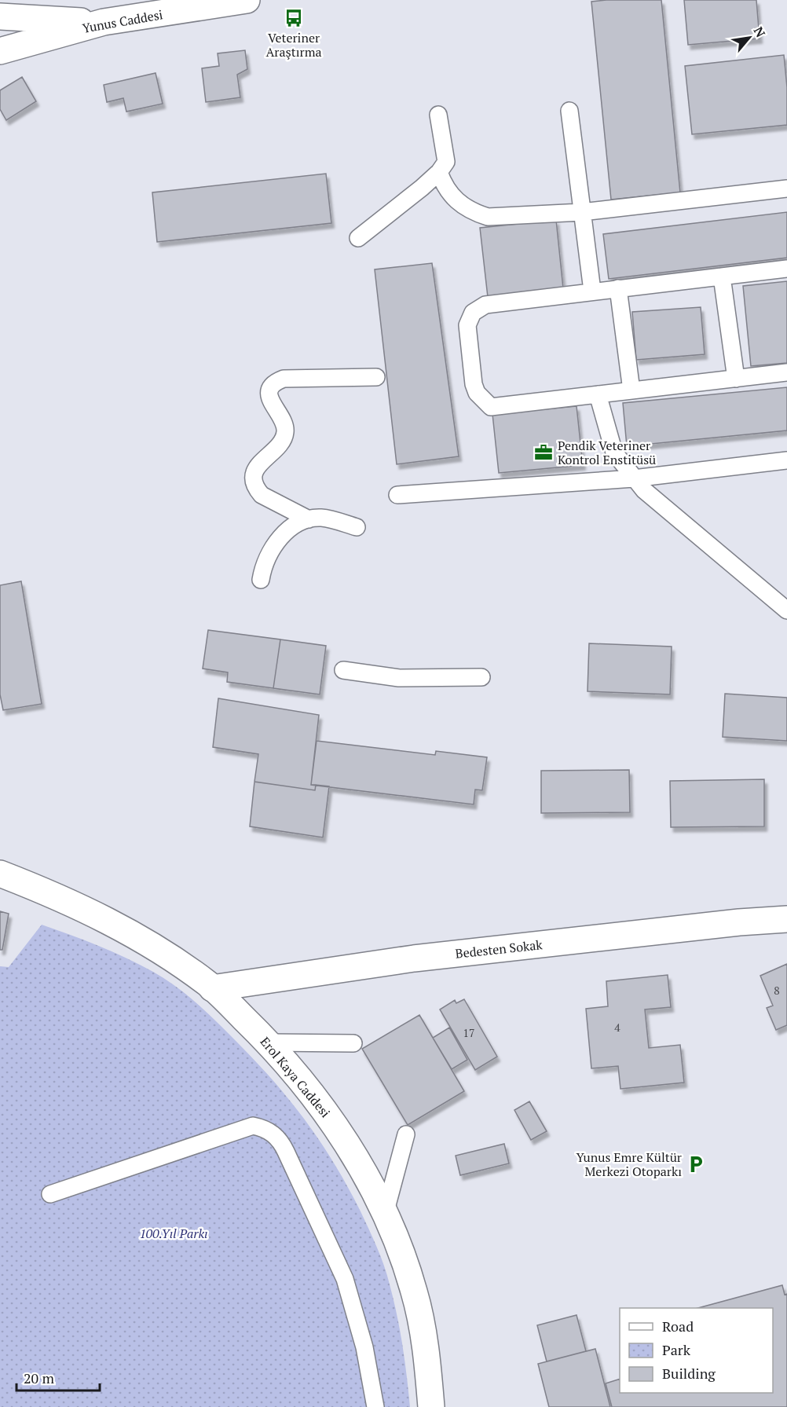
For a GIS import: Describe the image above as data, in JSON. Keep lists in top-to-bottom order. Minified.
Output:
{"streets":{"street":["Yunus Caddesi","Bedesten Sokak","Erol Kaya Caddesi"]},"crossings":[["Bedesten Sokak","Erol Kaya Caddesi"]],"parks":["100.Yıl Parkı"],"places":{"bus stop":["Veteriner Araştırma"],"office":["Pendik Veteriner Kontrol Enstitüsü"],"parking":["Yunus Emre Kültür Merkezi Otoparkı"]},"house_numbers":["8","4","17"],"legend":["Road","Park","Building"],"scale_bar":"20 m","north":"top right"}
